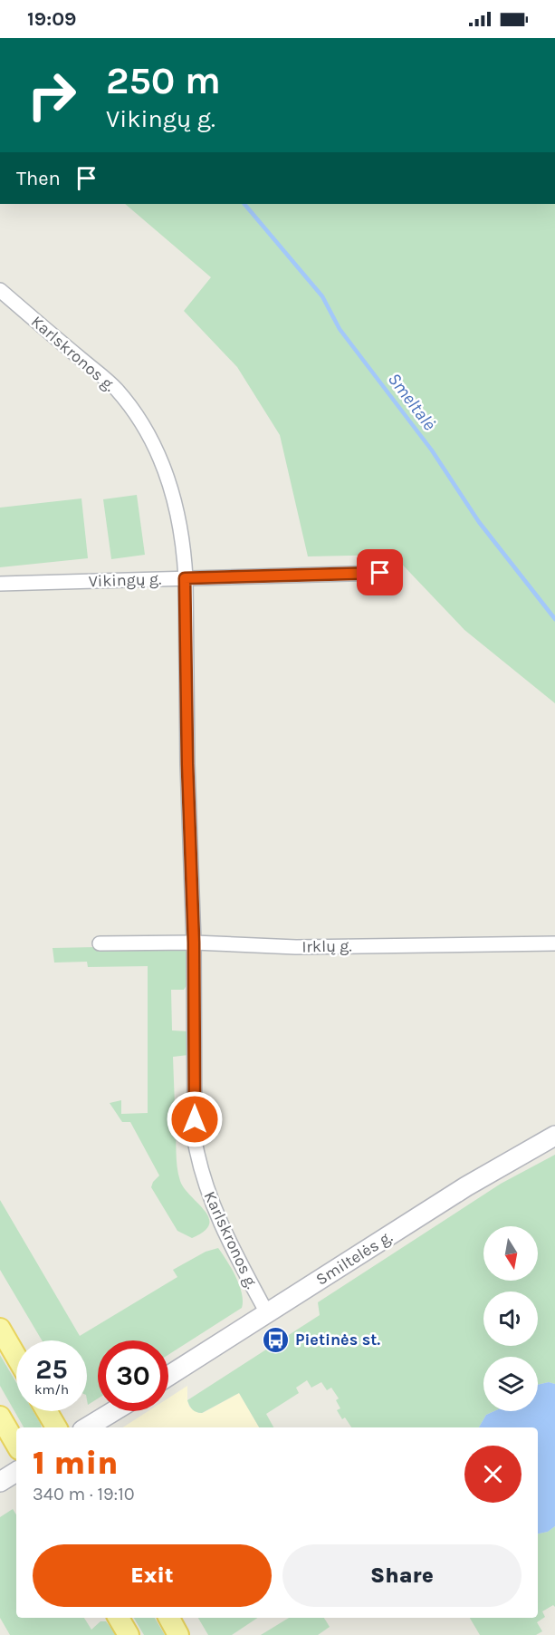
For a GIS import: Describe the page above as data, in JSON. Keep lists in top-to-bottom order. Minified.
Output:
{"streets":{"street":["Karlskronos g.","Vikingų g.","Irklų g.","Smiltelės g."]},"crossings":[["Karlskronos g.","Vikingų g."],["Karlskronos g.","Irklų g."],["Karlskronos g.","Smiltelės g."]],"water":["Smeltalė"],"places":{"bus stop":["Pietinės st."]},"north":"bottom","page":{"status":"19:09","turn":["250 m","Vikingų g."],"then":"Then","speed":"25 km/h","limit":"30","heading":["1 min","340 m · 19:10"],"buttons":["Exit","Share"]}}
